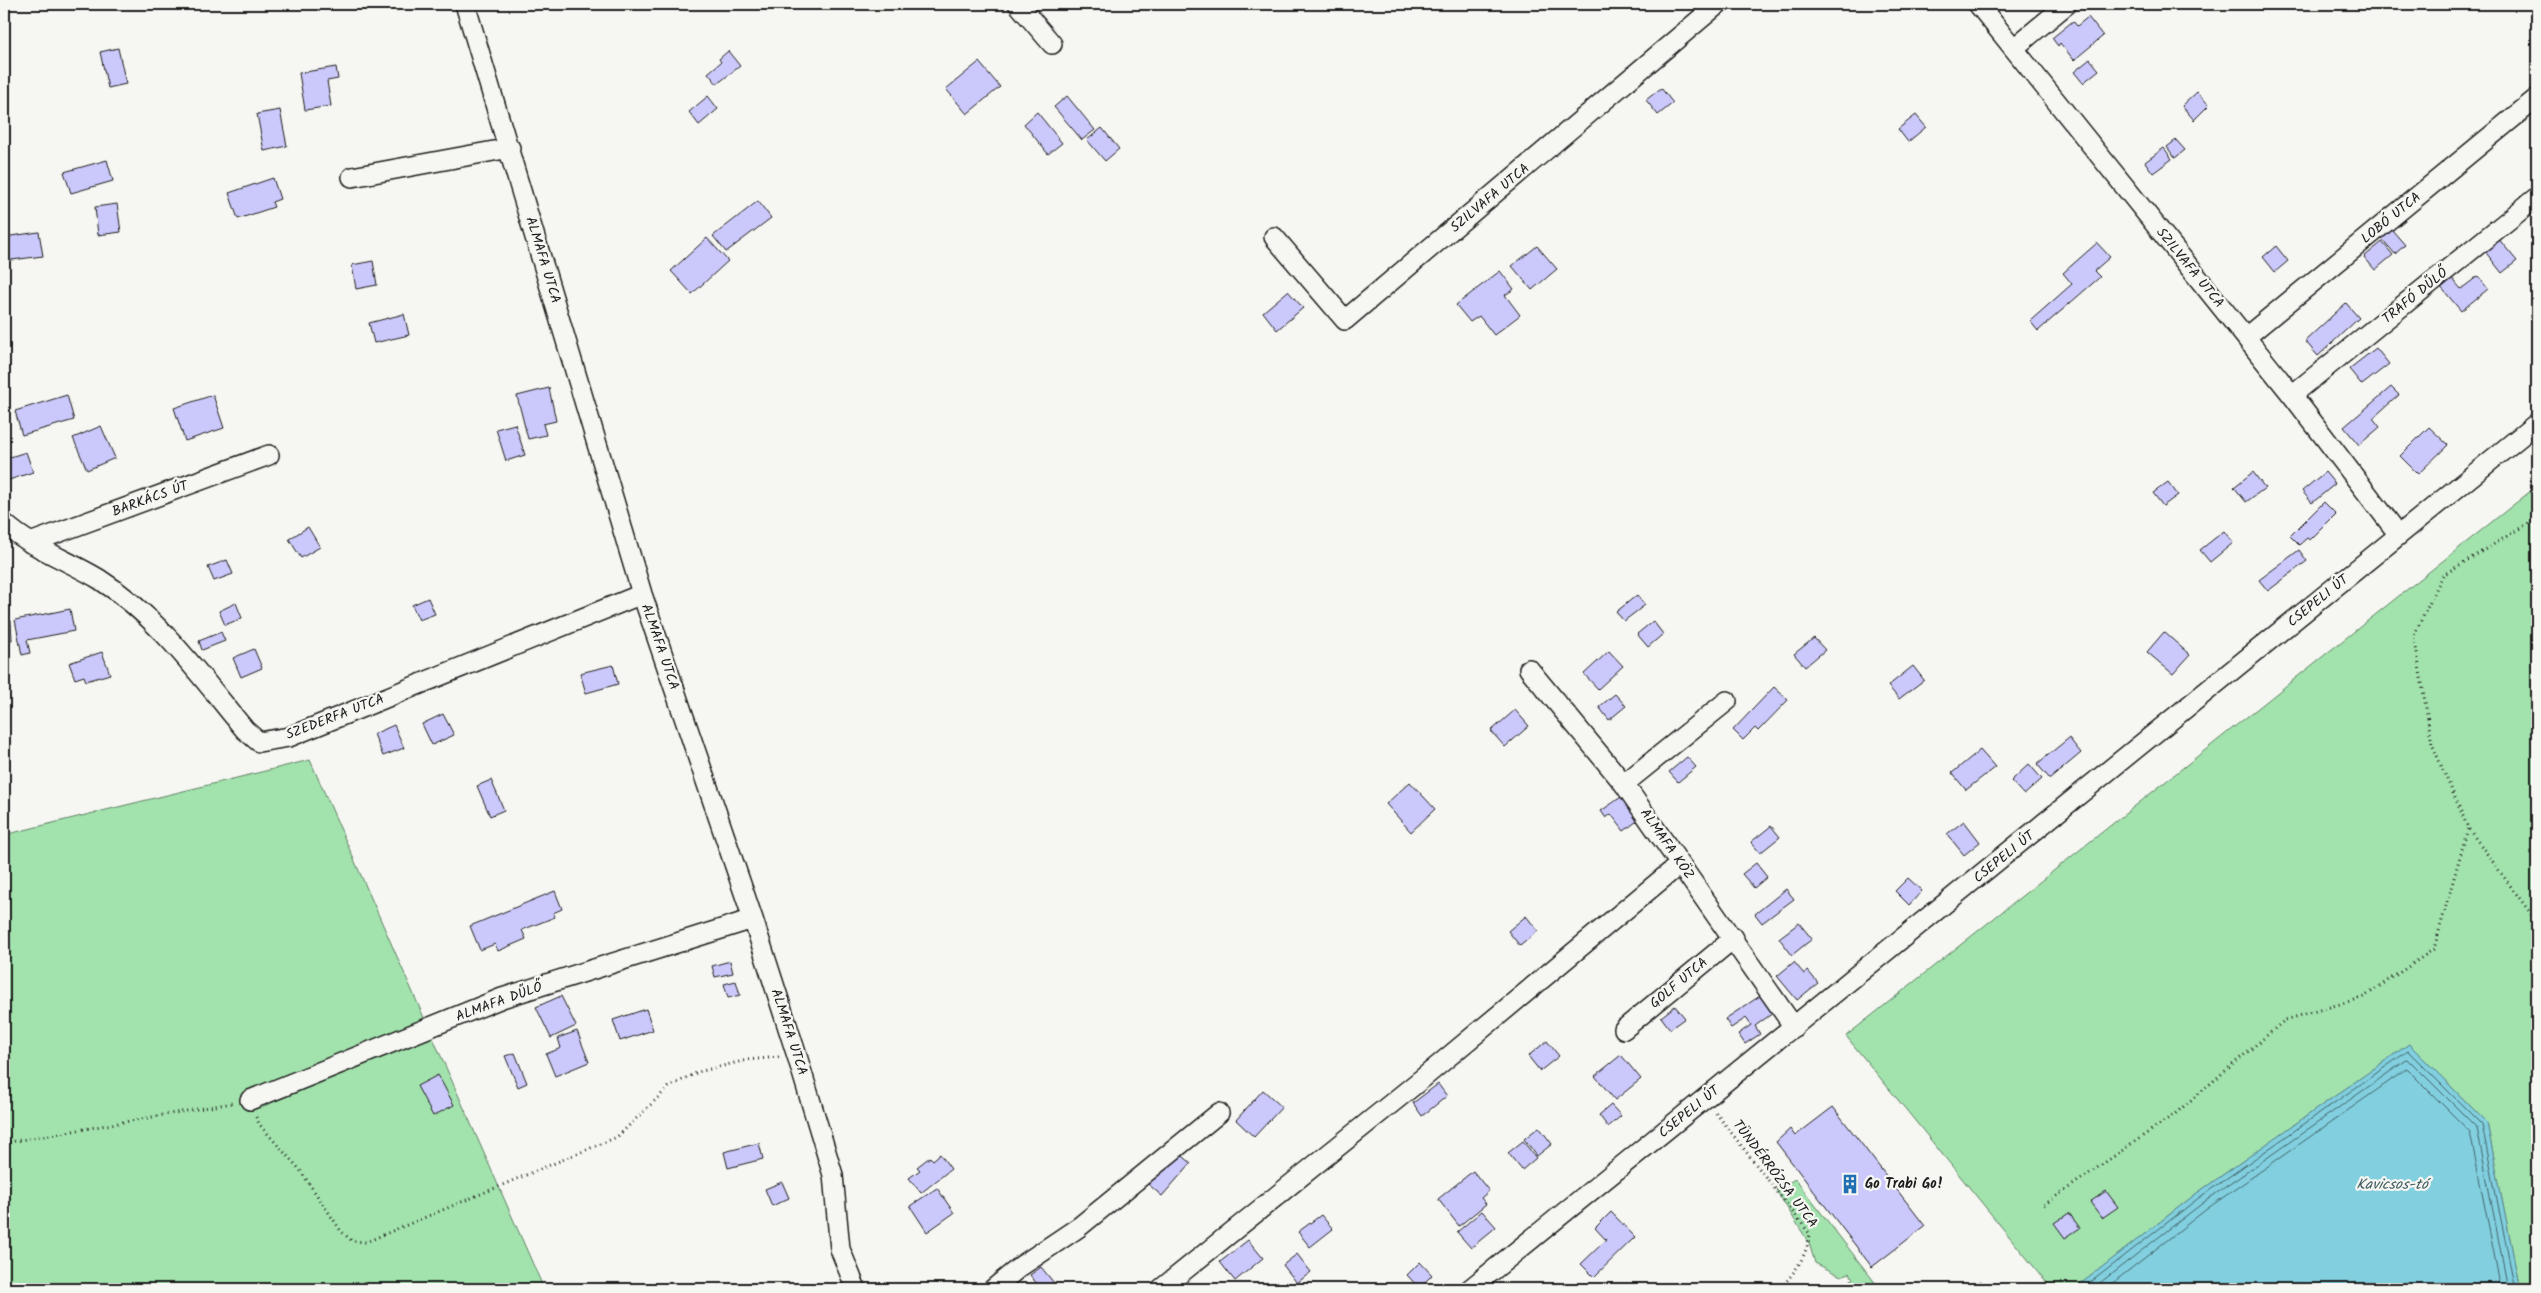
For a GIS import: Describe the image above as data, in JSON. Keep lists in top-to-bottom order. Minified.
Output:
{"streets":{"street":["SZILVAFA UTCA","LOBÓ UTCA","ALMAFA UTCA","TRAFÓ DŰLŐ","BARKÁCS ÚT","CSEPELI ÚT","SZEDERFA UTCA","ALMAFA KÖZ","GOLF UTCA","ALMAFA DŰLŐ"],"path":["TÜNDÉRRÓZSA UTCA"]},"crossings":[["SZILVAFA UTCA","LOBÓ UTCA"],["SZILVAFA UTCA","TRAFÓ DŰLŐ"],["SZILVAFA UTCA","CSEPELI ÚT"],["ALMAFA UTCA","SZEDERFA UTCA"],["ALMAFA UTCA","ALMAFA DŰLŐ"],["BARKÁCS ÚT","SZEDERFA UTCA"],["CSEPELI ÚT","ALMAFA KÖZ"],["CSEPELI ÚT","TÜNDÉRRÓZSA UTCA"],["ALMAFA KÖZ","GOLF UTCA"]],"water":["Kavicsos-tó"],"places":{"building":["Go Trabi Go!"]}}
